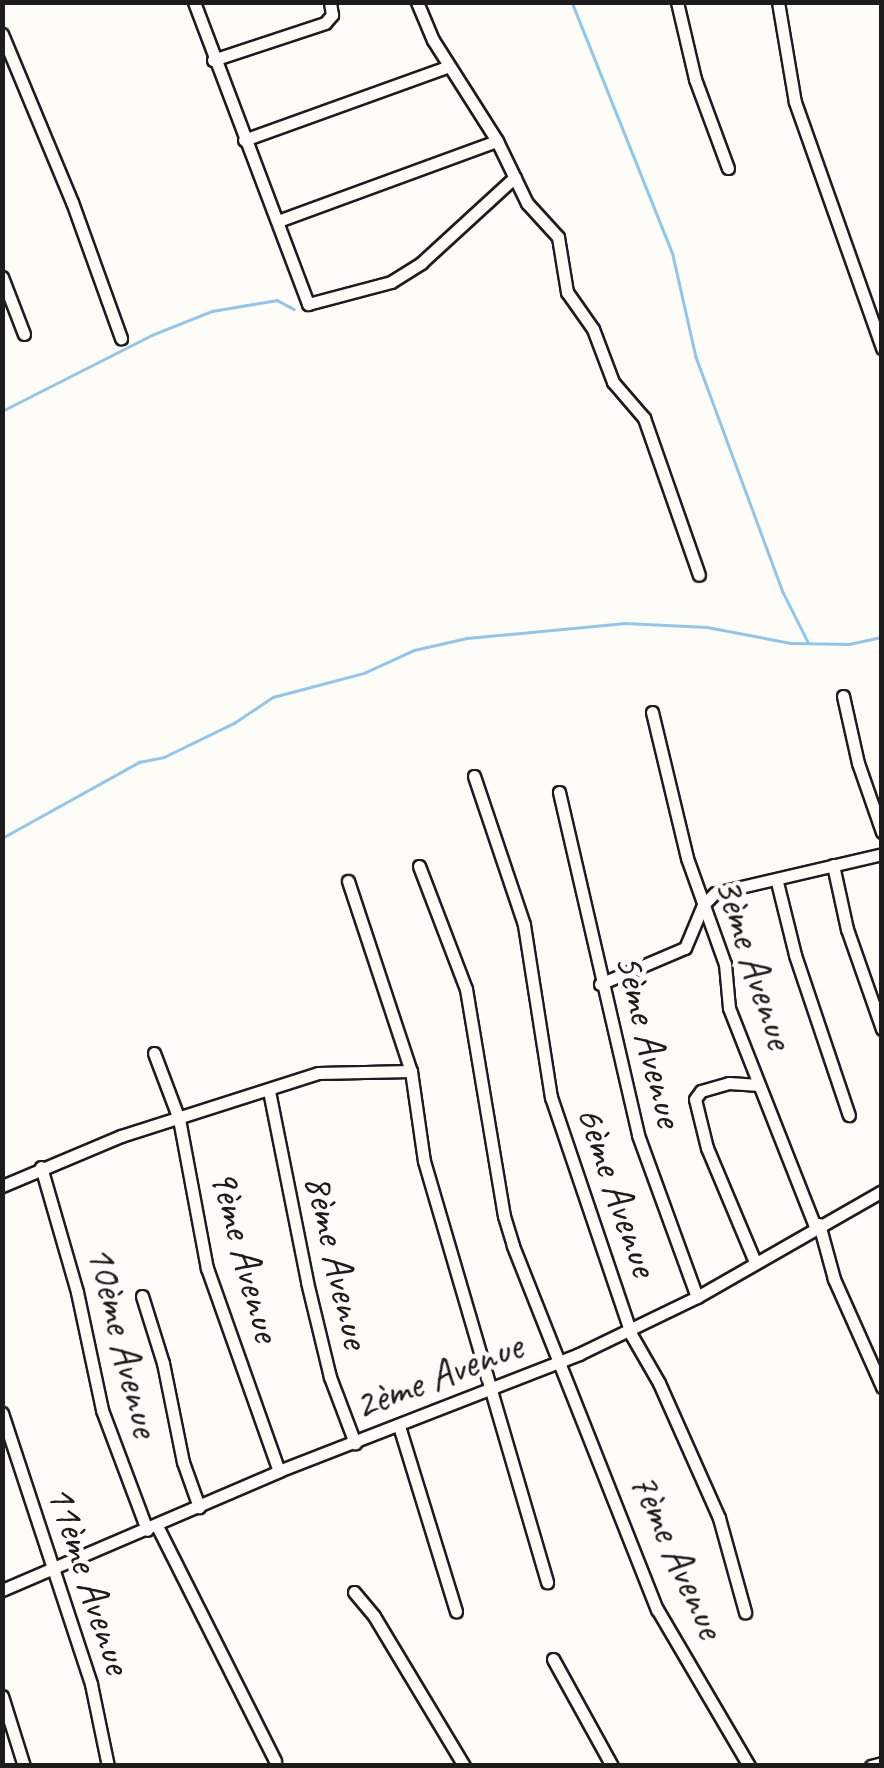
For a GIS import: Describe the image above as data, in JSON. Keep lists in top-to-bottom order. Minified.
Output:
{"streets":{"street":["3ème Avenue","5ème Avenue","6ème Avenue","9ème Avenue","8ème Avenue","10ème Avenue","2ème Avenue","7ème Avenue","11ème Avenue"]},"crossings":[["3ème Avenue","2ème Avenue"],["5ème Avenue","2ème Avenue"],["6ème Avenue","2ème Avenue"],["9ème Avenue","2ème Avenue"],["8ème Avenue","2ème Avenue"],["10ème Avenue","2ème Avenue"],["2ème Avenue","7ème Avenue"],["2ème Avenue","11ème Avenue"]]}
